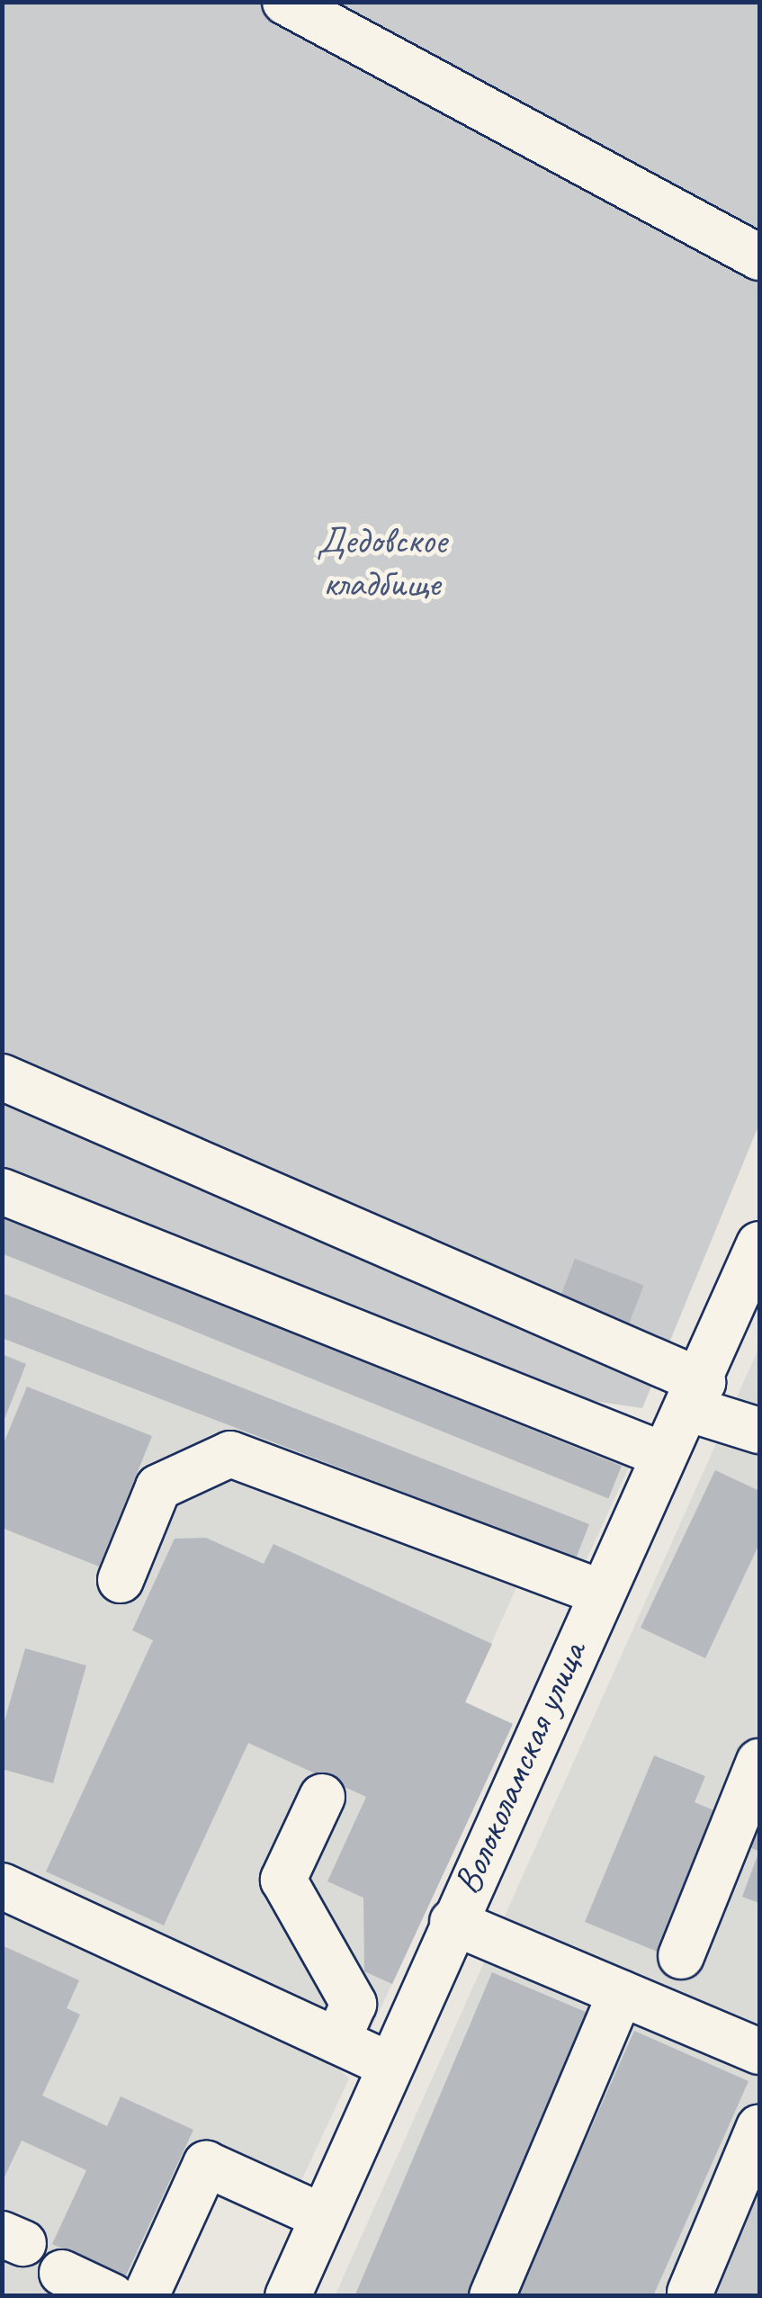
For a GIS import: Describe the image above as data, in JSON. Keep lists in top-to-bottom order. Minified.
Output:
{"streets":{"street":["Волоколамская улица"]},"parks":["Дедовское кладбище"]}
